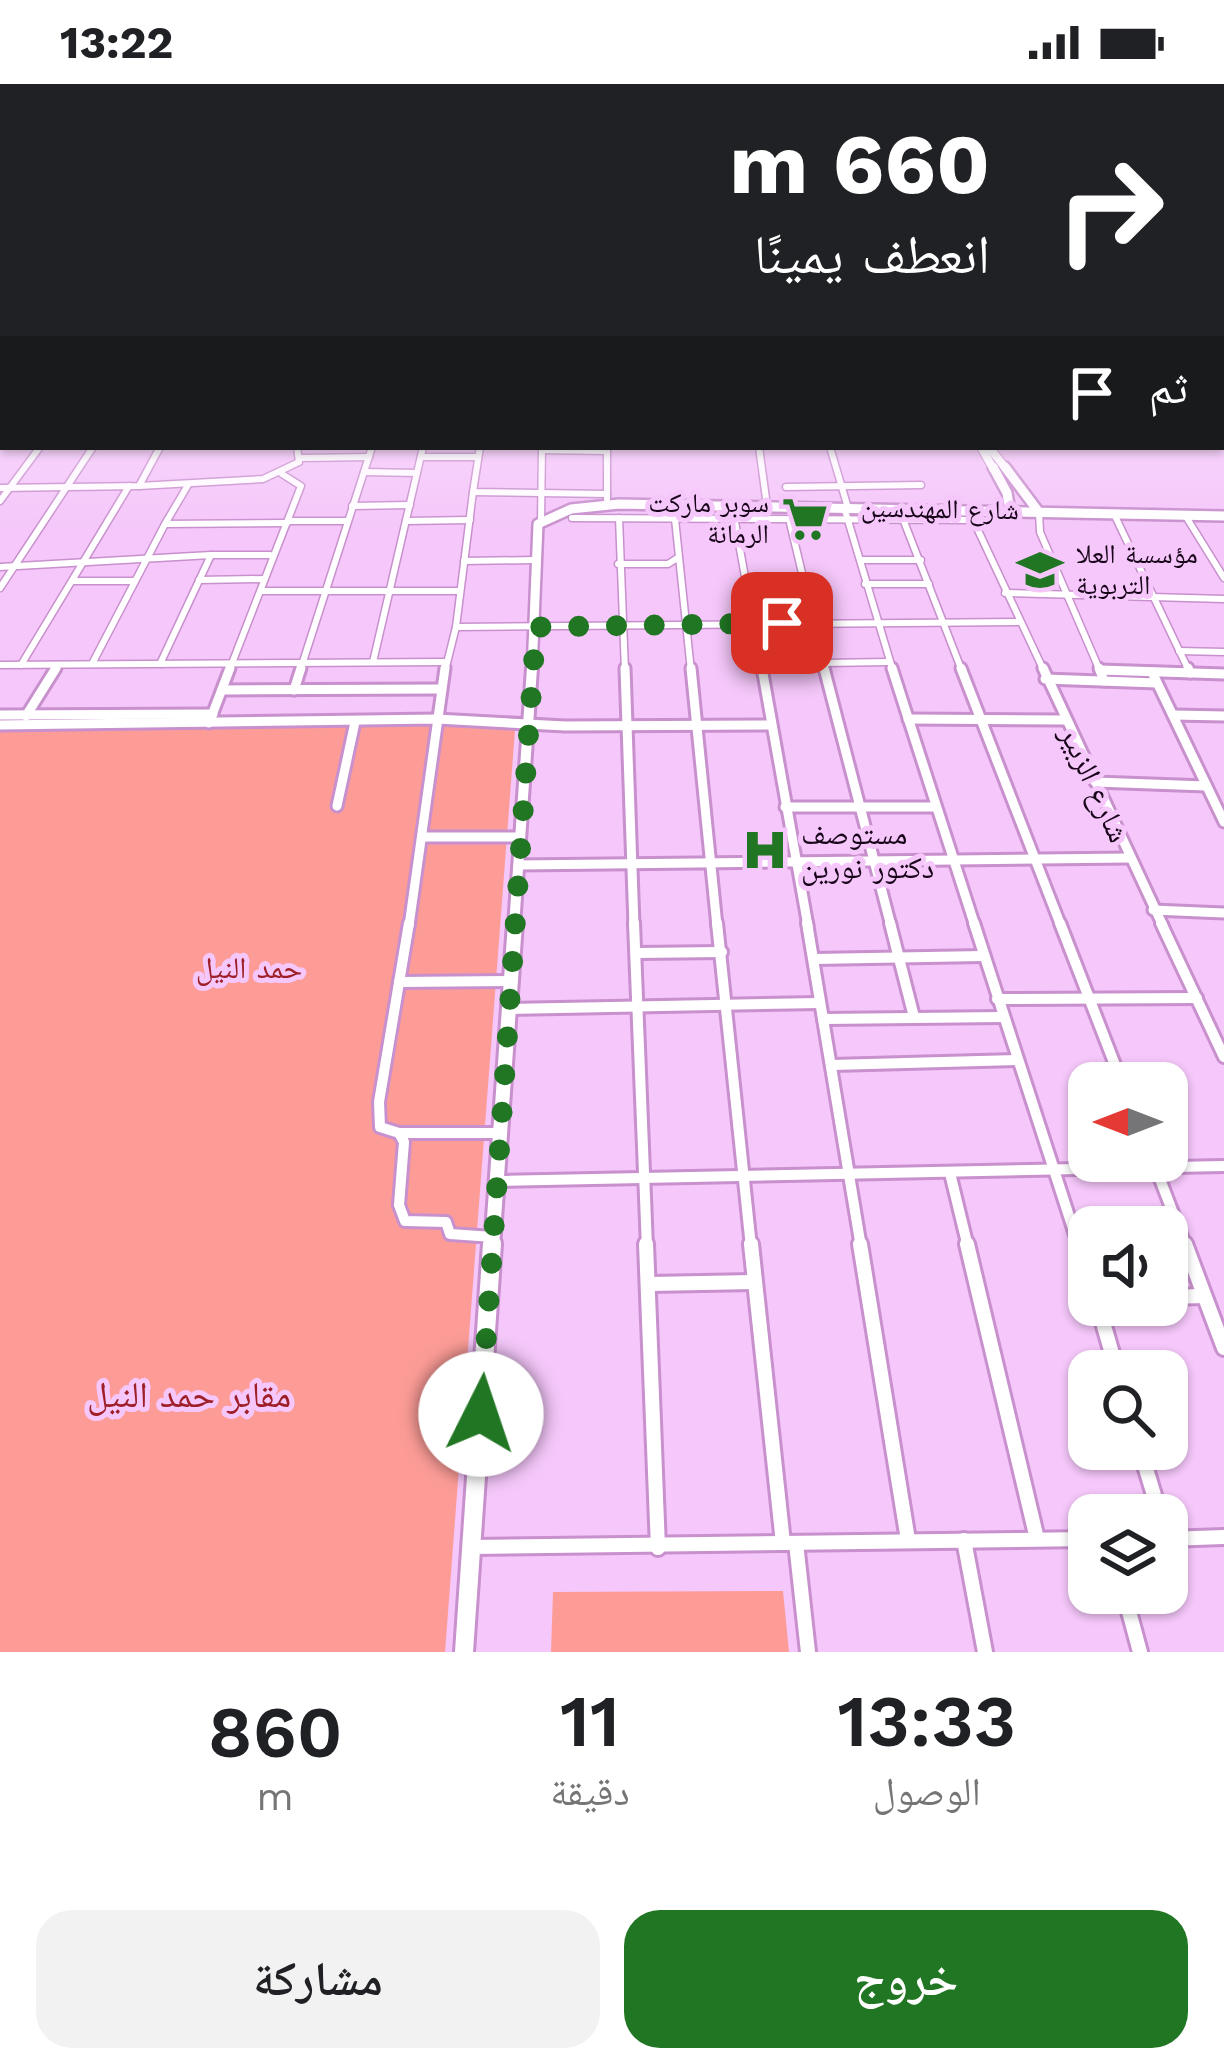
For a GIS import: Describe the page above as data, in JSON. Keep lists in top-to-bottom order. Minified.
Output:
{"streets":{"main road":["شارع المهندسين"],"street":["شارع الزبير"]},"crossings":[["شارع المهندسين","شارع الزبير"]],"parks":["حمد النيل","مقابر حمد النيل"],"places":{"supermarket":["سوبر ماركت الرمانة"],"school or university":["مؤسسة العلا التربوية"],"hospital":["مستوصف دكتور نورين"]},"north":"left","page":{"status":"13:22","turn":["660 m","انعطف يمينًا"],"then":"ثم","eta":["13:33","الوصول","11","دقيقة","860","m"],"buttons":["خروج","مشاركة"]}}
